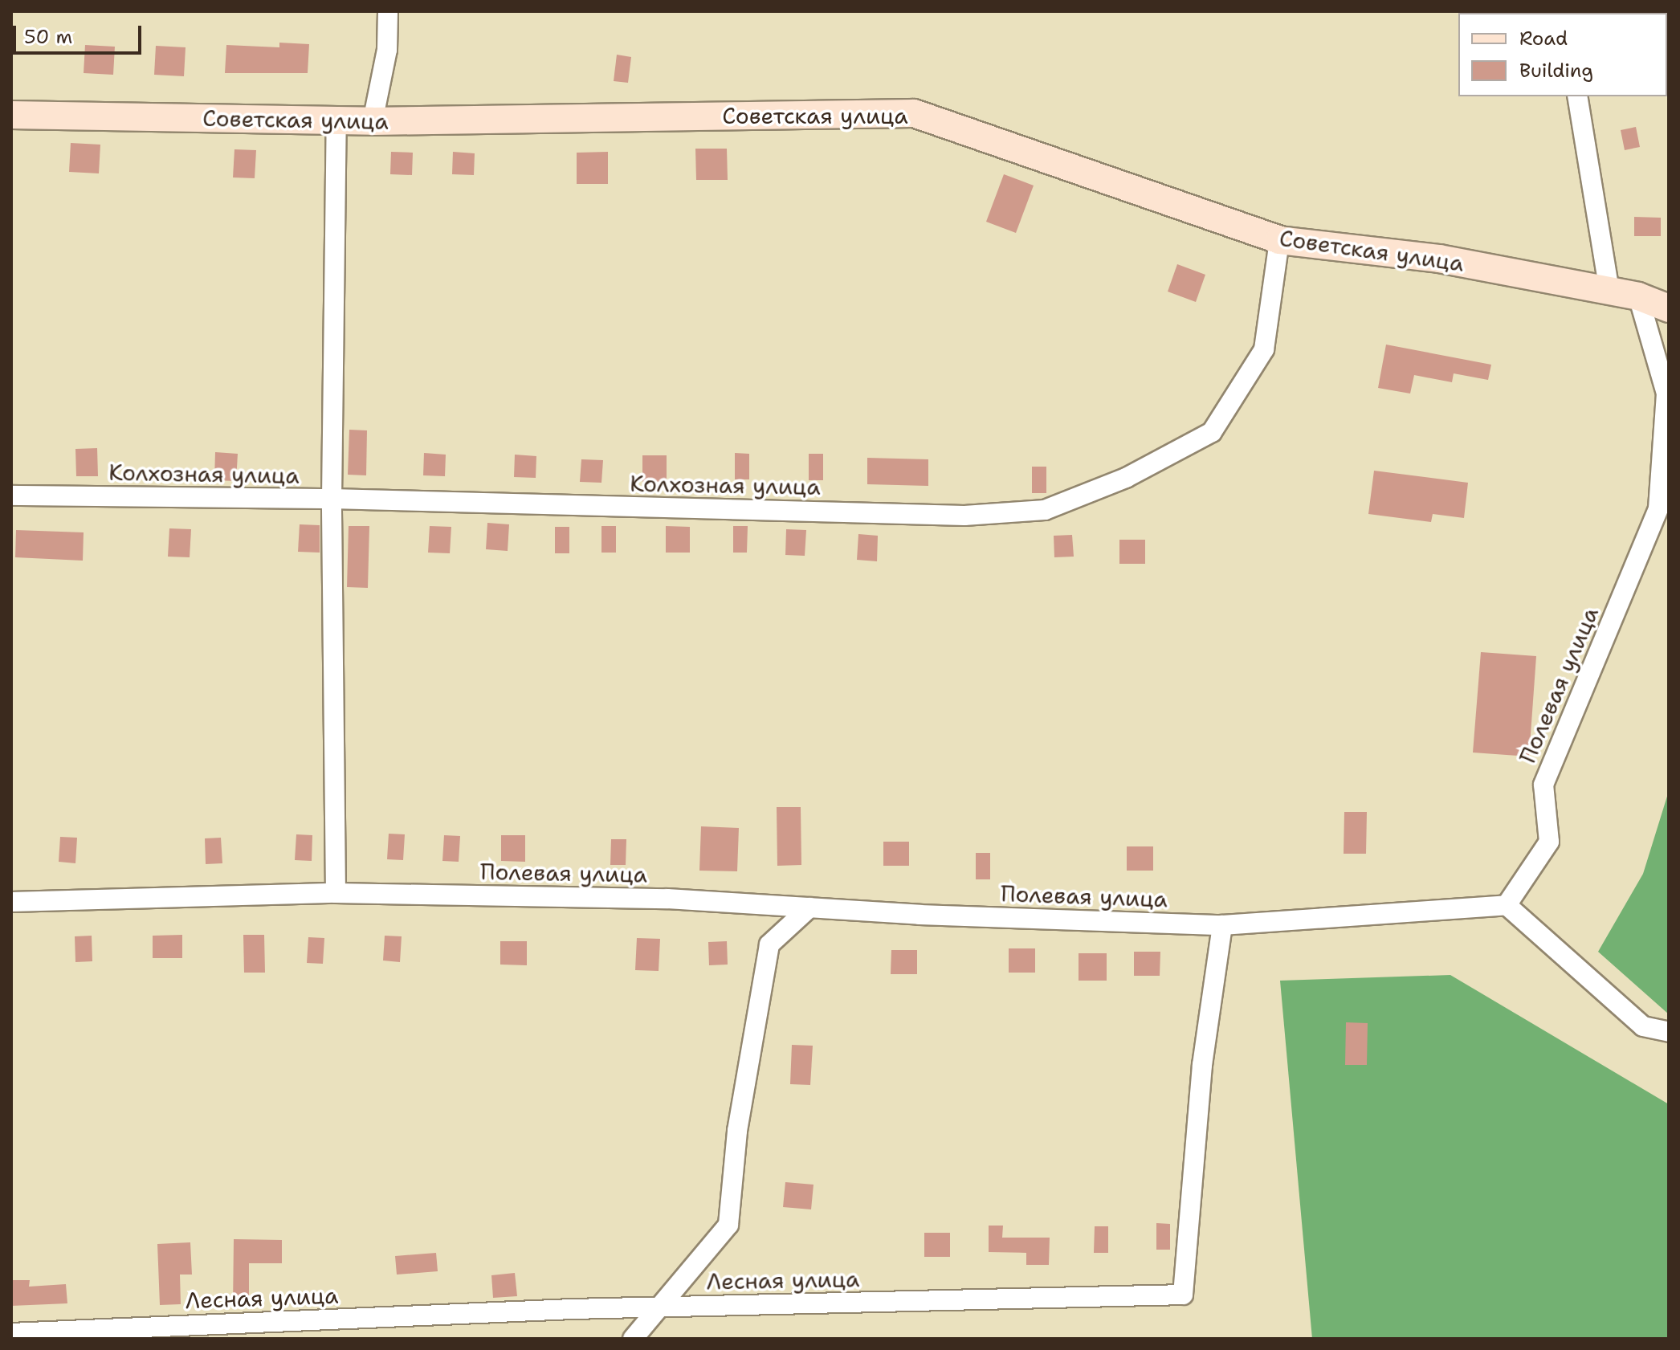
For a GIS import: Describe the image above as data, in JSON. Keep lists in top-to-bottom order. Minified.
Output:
{"streets":{"street":["Советская улица","Колхозная улица","Полевая улица","Лесная улица"]},"crossings":[["Советская улица","Колхозная улица"],["Советская улица","Полевая улица"],["Полевая улица","Лесная улица"]],"legend":["Road","Building"],"scale_bar":"50 m"}
